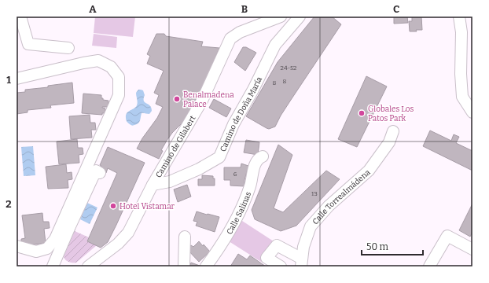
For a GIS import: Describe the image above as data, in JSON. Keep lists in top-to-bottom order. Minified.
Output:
{"streets":{"street":["Camino de Doña María","Camino de Gilabert","Calle Torrealmádena","Calle Salinas"]},"crossings":[["Camino de Doña María","Camino de Gilabert"]],"places":["Benalmadena Palace","Globales Los Patos Park","Hotel Vistamar"],"house_numbers":["24-52","8","8","6","13"],"scale_bar":"50 m","grid":{"columns":["A","B","C"],"rows":["1","2"]}}
